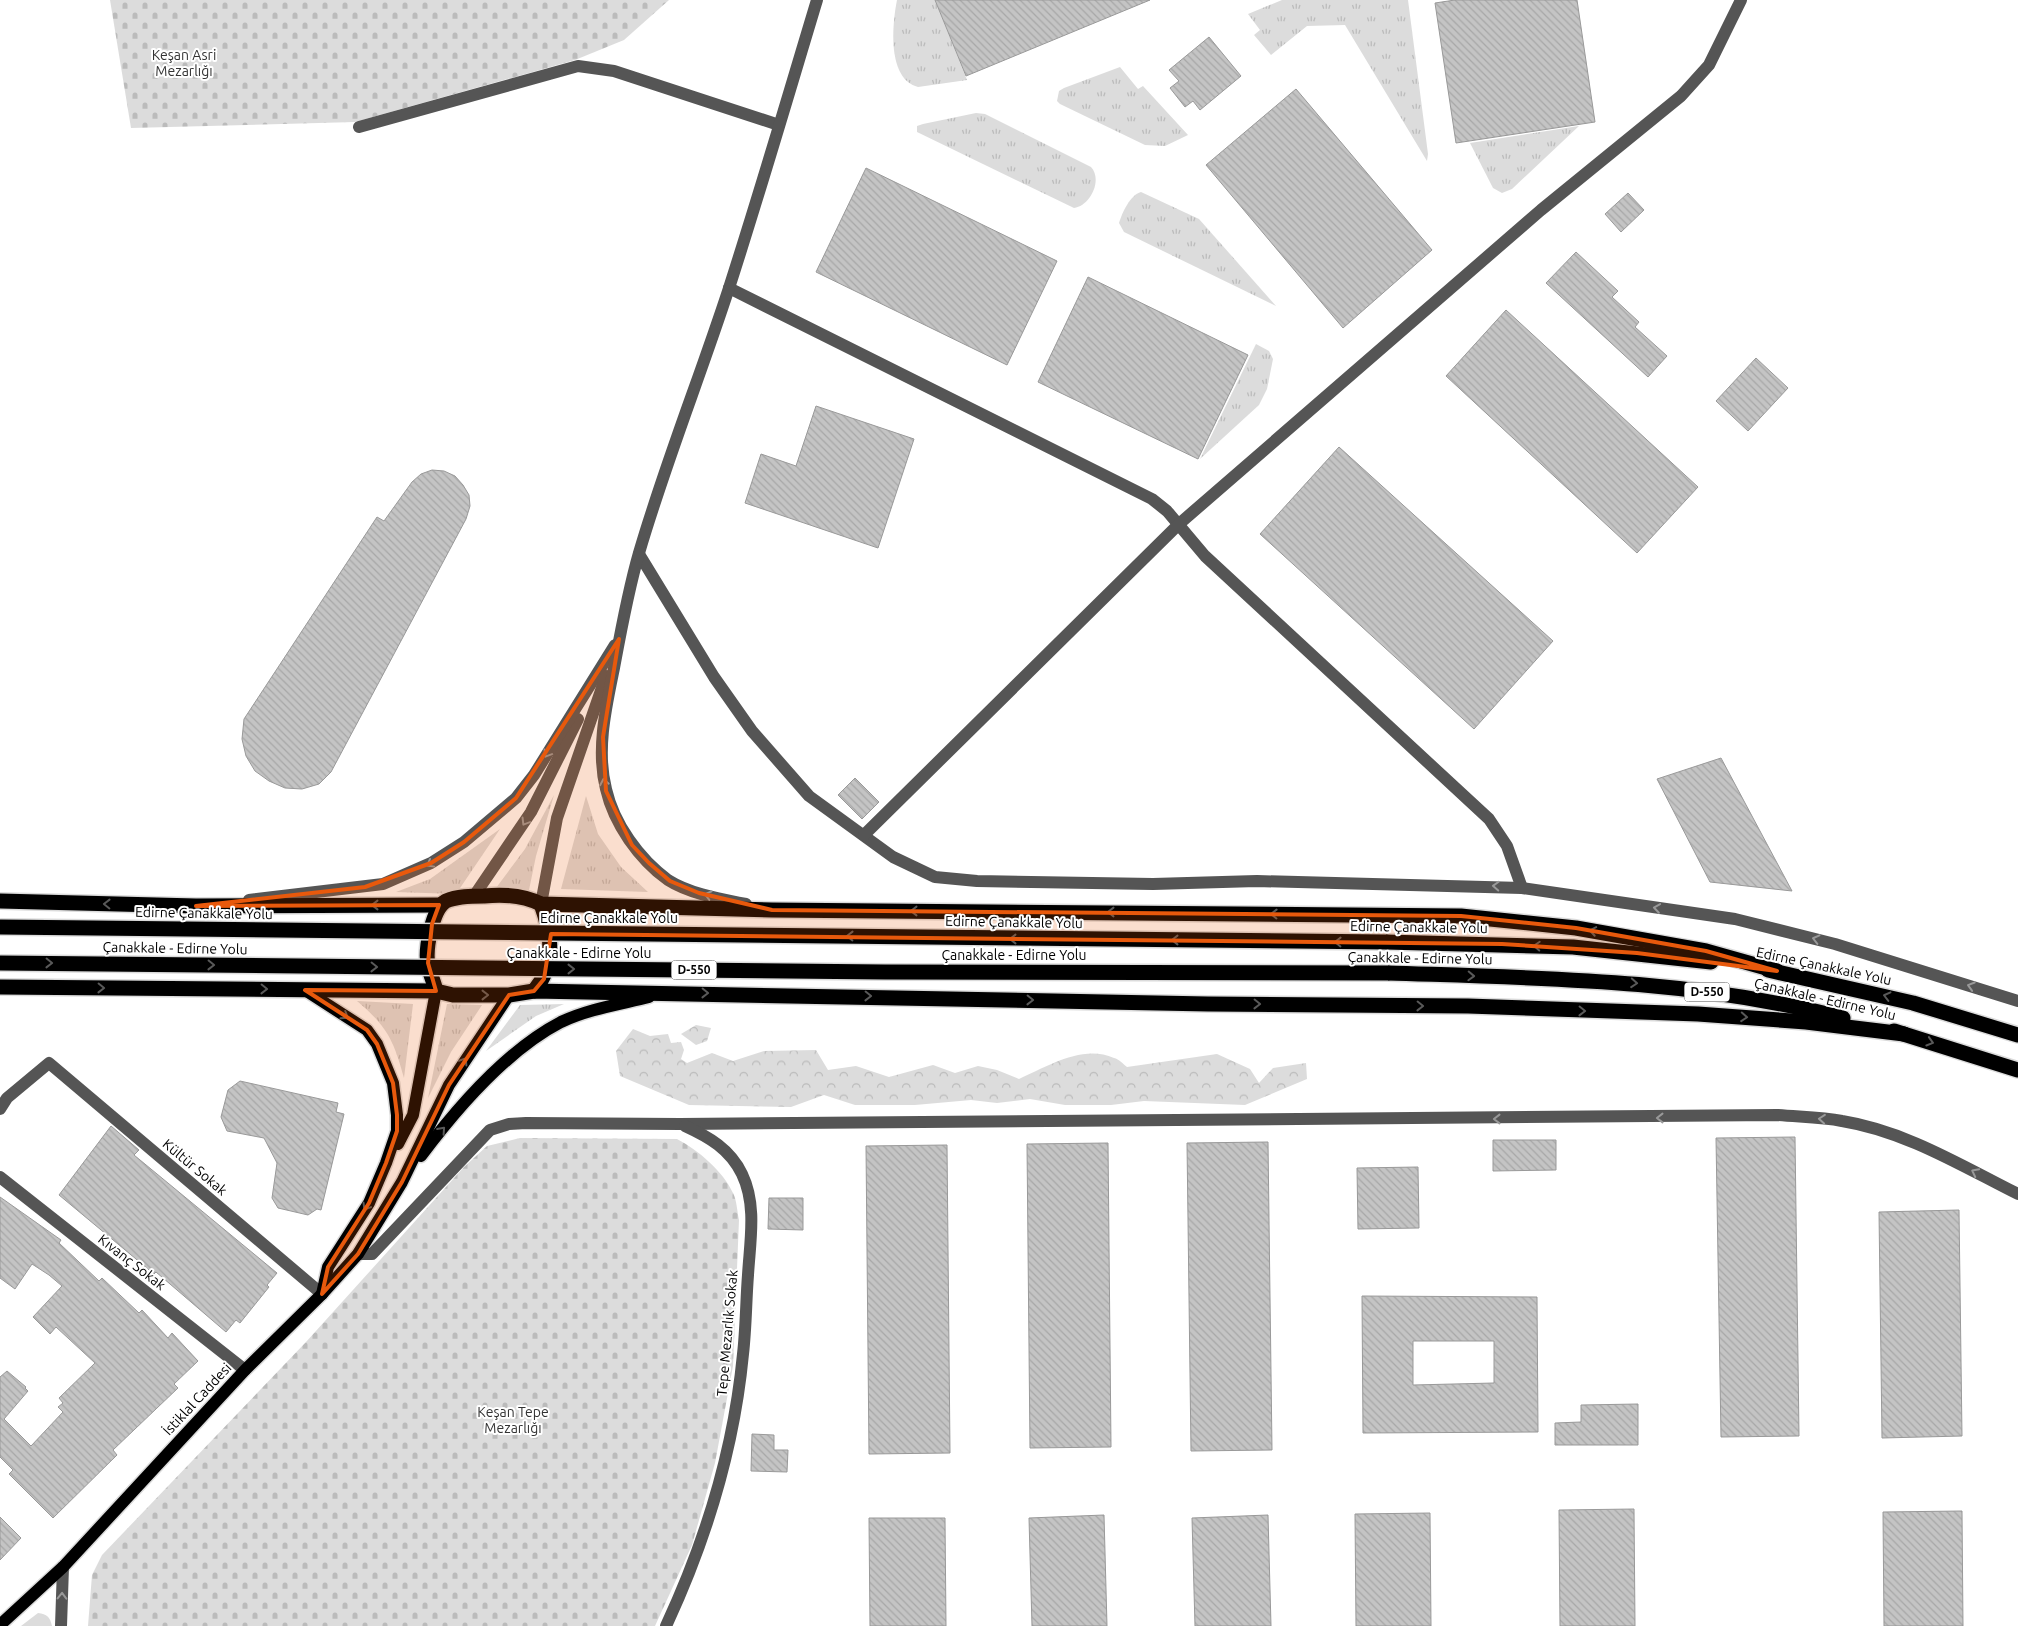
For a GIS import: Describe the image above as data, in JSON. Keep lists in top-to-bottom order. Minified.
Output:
{"streets":{"highway":["Edirne Çanakkale Yolu","Çanakkale - Edirne Yolu","D-550"],"main road":["İstiklal Caddesi"],"street":["Kültür Sokak","Kıvanç Sokak","Tepe Mezarlık Sokak"]},"crossings":[["Kültür Sokak","İstiklal Caddesi"],["Kıvanç Sokak","İstiklal Caddesi"]],"parks":["Keşan Asri Mezarlığı","Keşan Tepe Mezarlığı"]}
